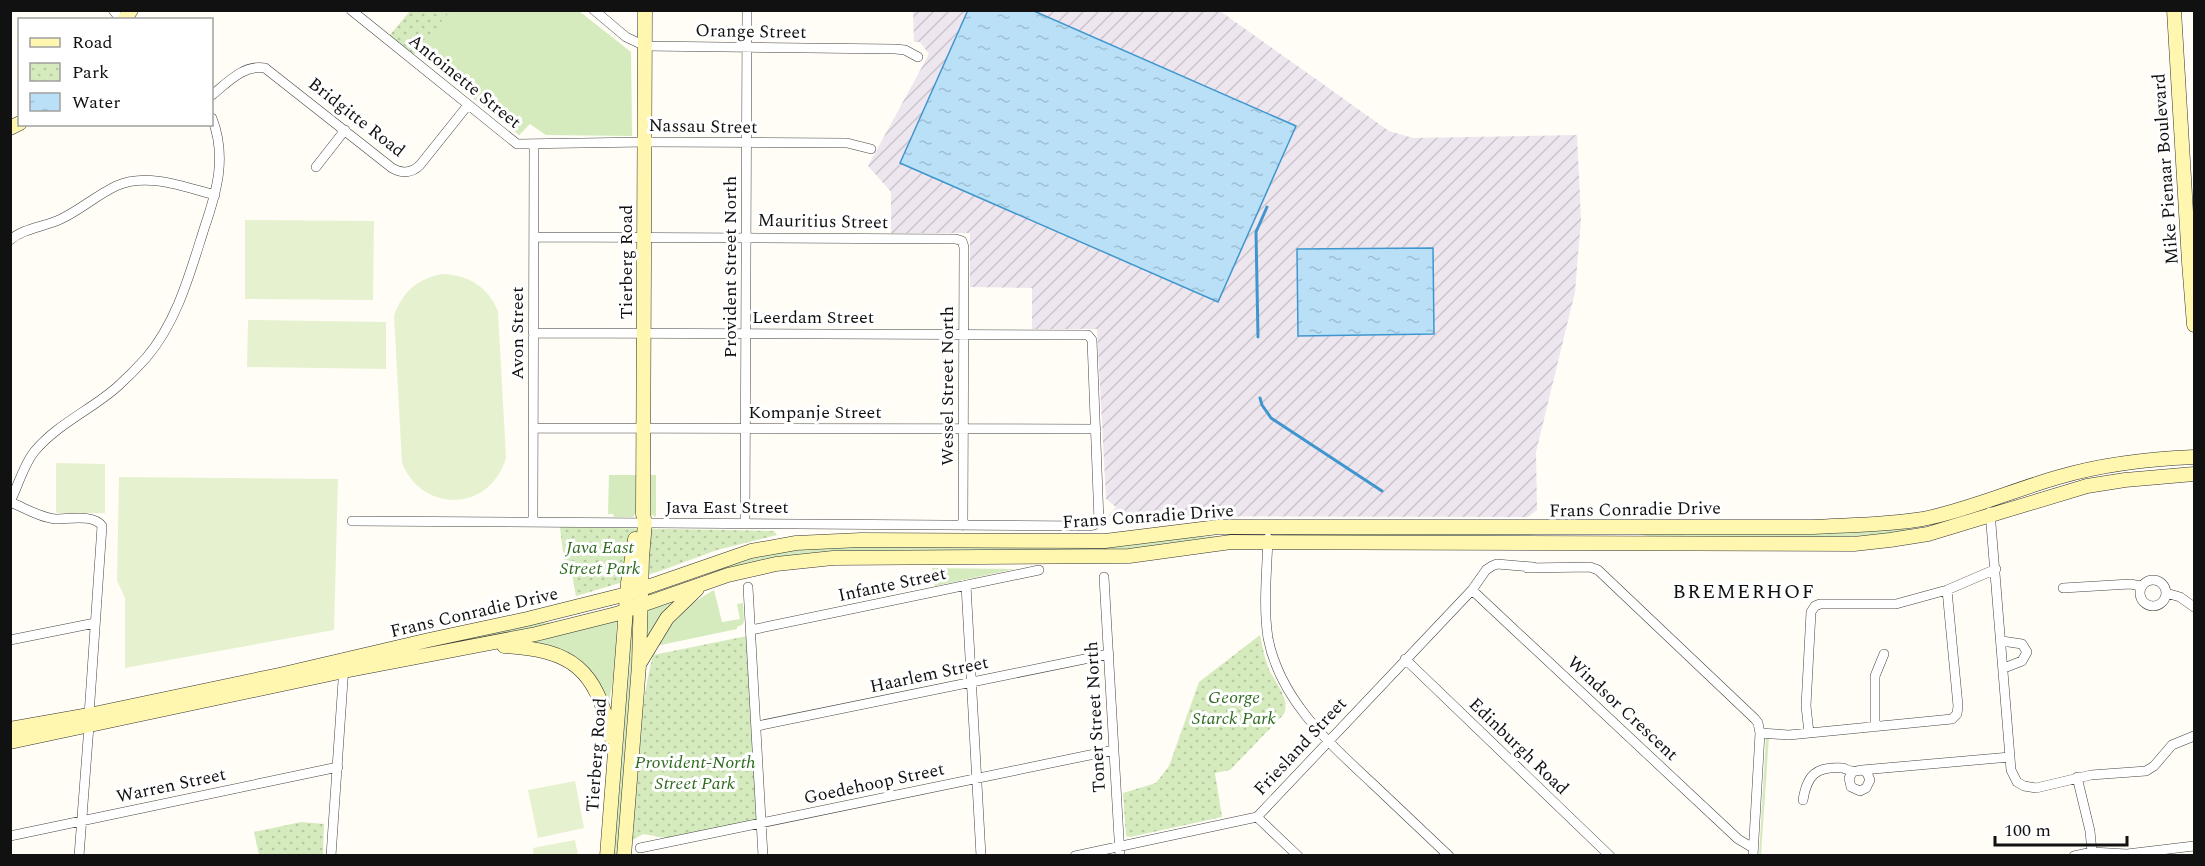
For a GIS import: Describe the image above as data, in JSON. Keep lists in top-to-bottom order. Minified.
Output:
{"streets":{"main road":["Mike Pienaar Boulevard","Tierberg Road","Frans Conradie Drive"],"street":["Orange Street","Antoinette Street","Bridgitte Road","Nassau Street","Mauritius Street","Provident Street North","Leerdam Street","Avon Street","Wessel Street North","Kompanje Street","Java East Street","Infante Street","Haarlem Street","Windsor Crescent","Toner Street North","Friesland Street","Edinburgh Road","Goedehoop Street","Warren Street"]},"crossings":[["Orange Street","Tierberg Road"],["Orange Street","Provident Street North"],["Antoinette Street","Bridgitte Road"],["Antoinette Street","Nassau Street"],["Antoinette Street","Avon Street"],["Nassau Street","Tierberg Road"],["Nassau Street","Provident Street North"],["Nassau Street","Avon Street"],["Mauritius Street","Tierberg Road"],["Mauritius Street","Provident Street North"],["Mauritius Street","Avon Street"],["Mauritius Street","Wessel Street North"],["Tierberg Road","Leerdam Street"],["Tierberg Road","Kompanje Street"],["Tierberg Road","Java East Street"],["Tierberg Road","Frans Conradie Drive"],["Provident Street North","Leerdam Street"],["Provident Street North","Kompanje Street"],["Provident Street North","Java East Street"],["Leerdam Street","Avon Street"],["Leerdam Street","Wessel Street North"],["Leerdam Street","Kompanje Street"],["Leerdam Street","Java East Street"],["Avon Street","Kompanje Street"],["Avon Street","Java East Street"],["Wessel Street North","Kompanje Street"],["Wessel Street North","Java East Street"],["Kompanje Street","Java East Street"],["Haarlem Street","Toner Street North"],["Windsor Crescent","Friesland Street"],["Toner Street North","Friesland Street"],["Toner Street North","Goedehoop Street"],["Friesland Street","Edinburgh Road"]],"districts":["BREMERHOF"],"parks":["Java East Street Park","George Starck Park","Provident-North Street Park"],"legend":["Road","Park","Water"],"scale_bar":"100 m"}
